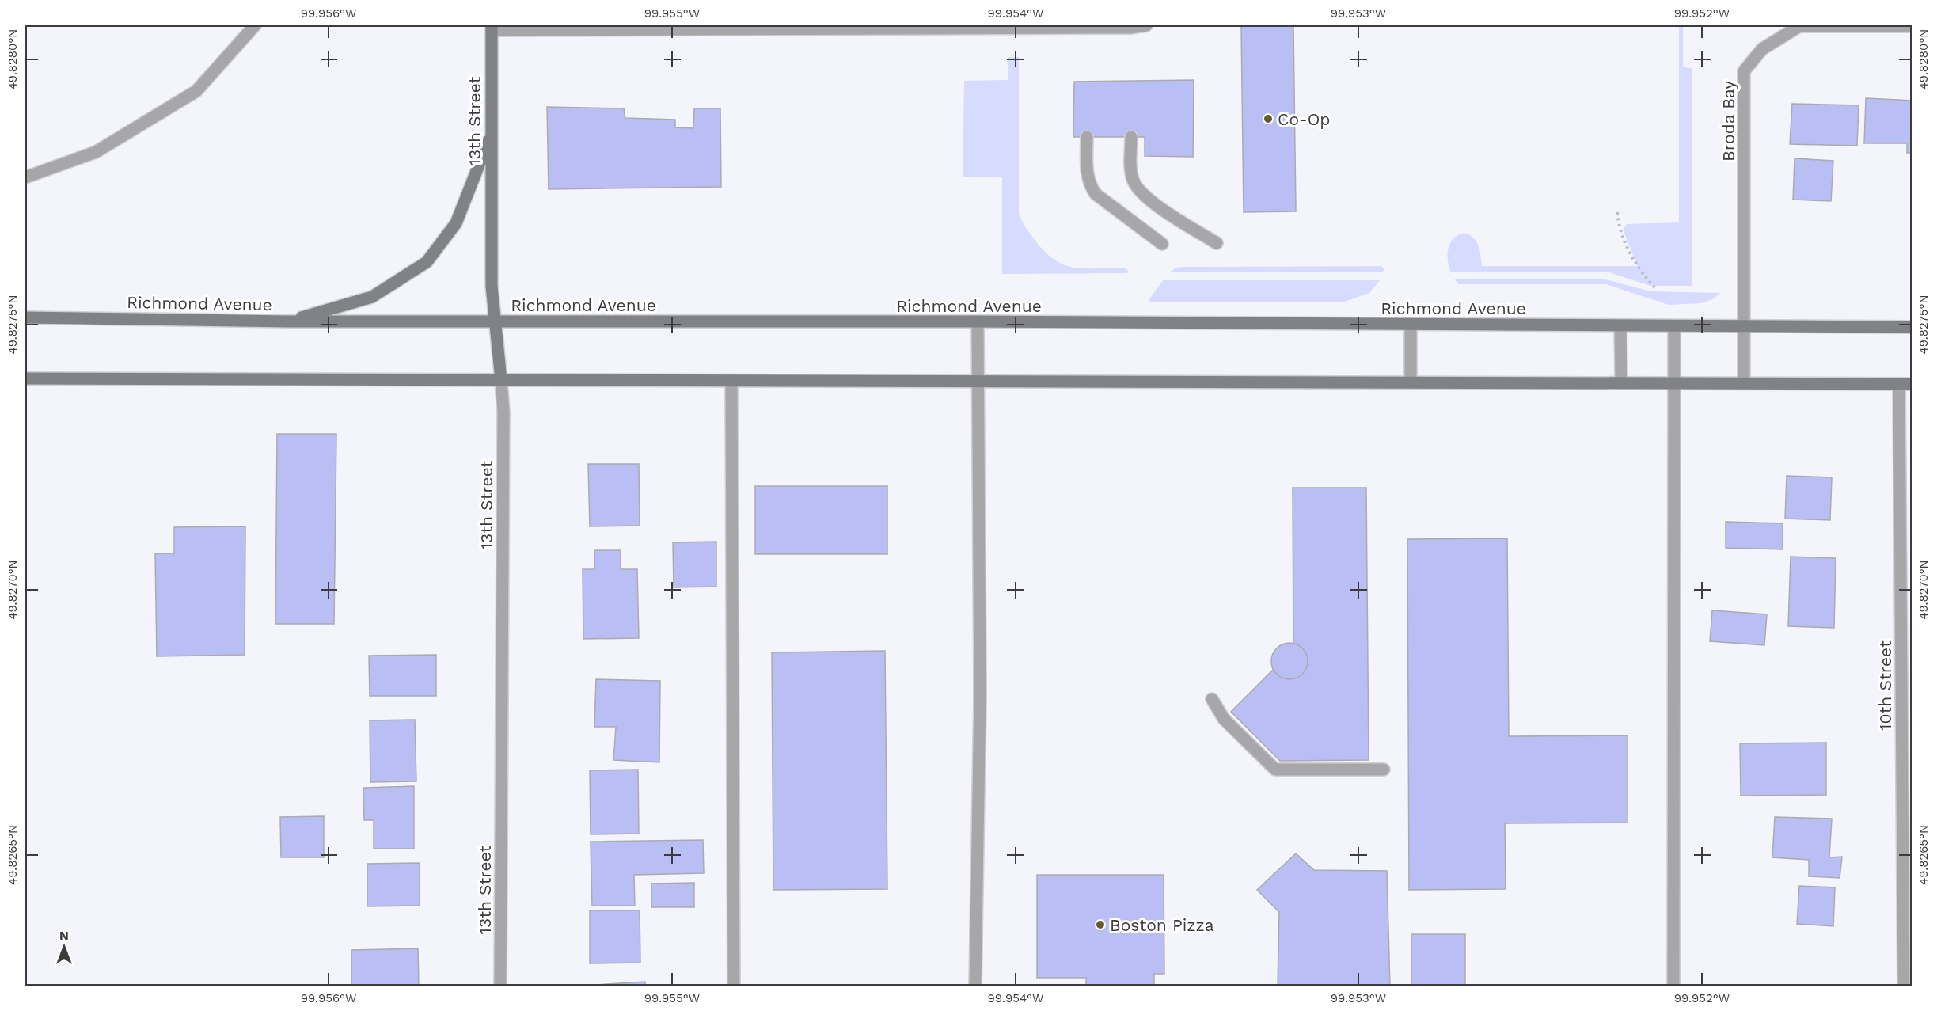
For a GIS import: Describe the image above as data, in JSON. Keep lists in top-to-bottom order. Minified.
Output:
{"streets":{"main road":["13th Street","Richmond Avenue"],"street":["Broda Bay","10th Street"]},"crossings":[["13th Street","Richmond Avenue"],["Broda Bay","Richmond Avenue"]],"places":["Co-Op","Boston Pizza"],"north":"top","coordinates":["99.956°W","99.955°W","99.954°W","99.953°W","99.952°W","49.8280°N","49.8275°N","49.8270°N","49.8265°N"]}
